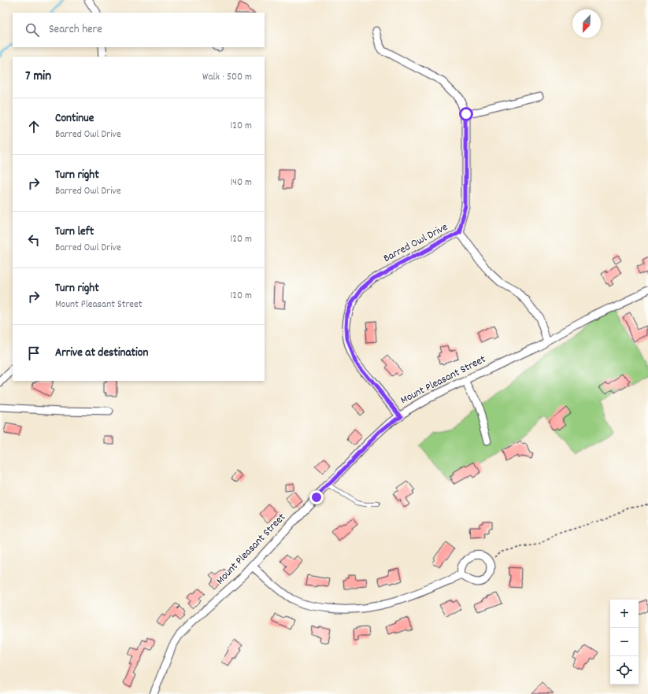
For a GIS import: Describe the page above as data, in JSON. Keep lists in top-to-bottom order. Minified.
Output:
{"streets":{"street":["Barred Owl Drive","Mount Pleasant Street"]},"crossings":[["Barred Owl Drive","Mount Pleasant Street"]],"north":"bottom left","page":{"search":"Search here","heading":["7 min","Walk · 500 m"],"list":[["Continue","Barred Owl Drive","120 m"],["Turn right","Barred Owl Drive","140 m"],["Turn left","Barred Owl Drive","120 m"],["Turn right","Mount Pleasant Street","120 m"],"Arrive at destination"],"map_buttons":["+","−"]}}
